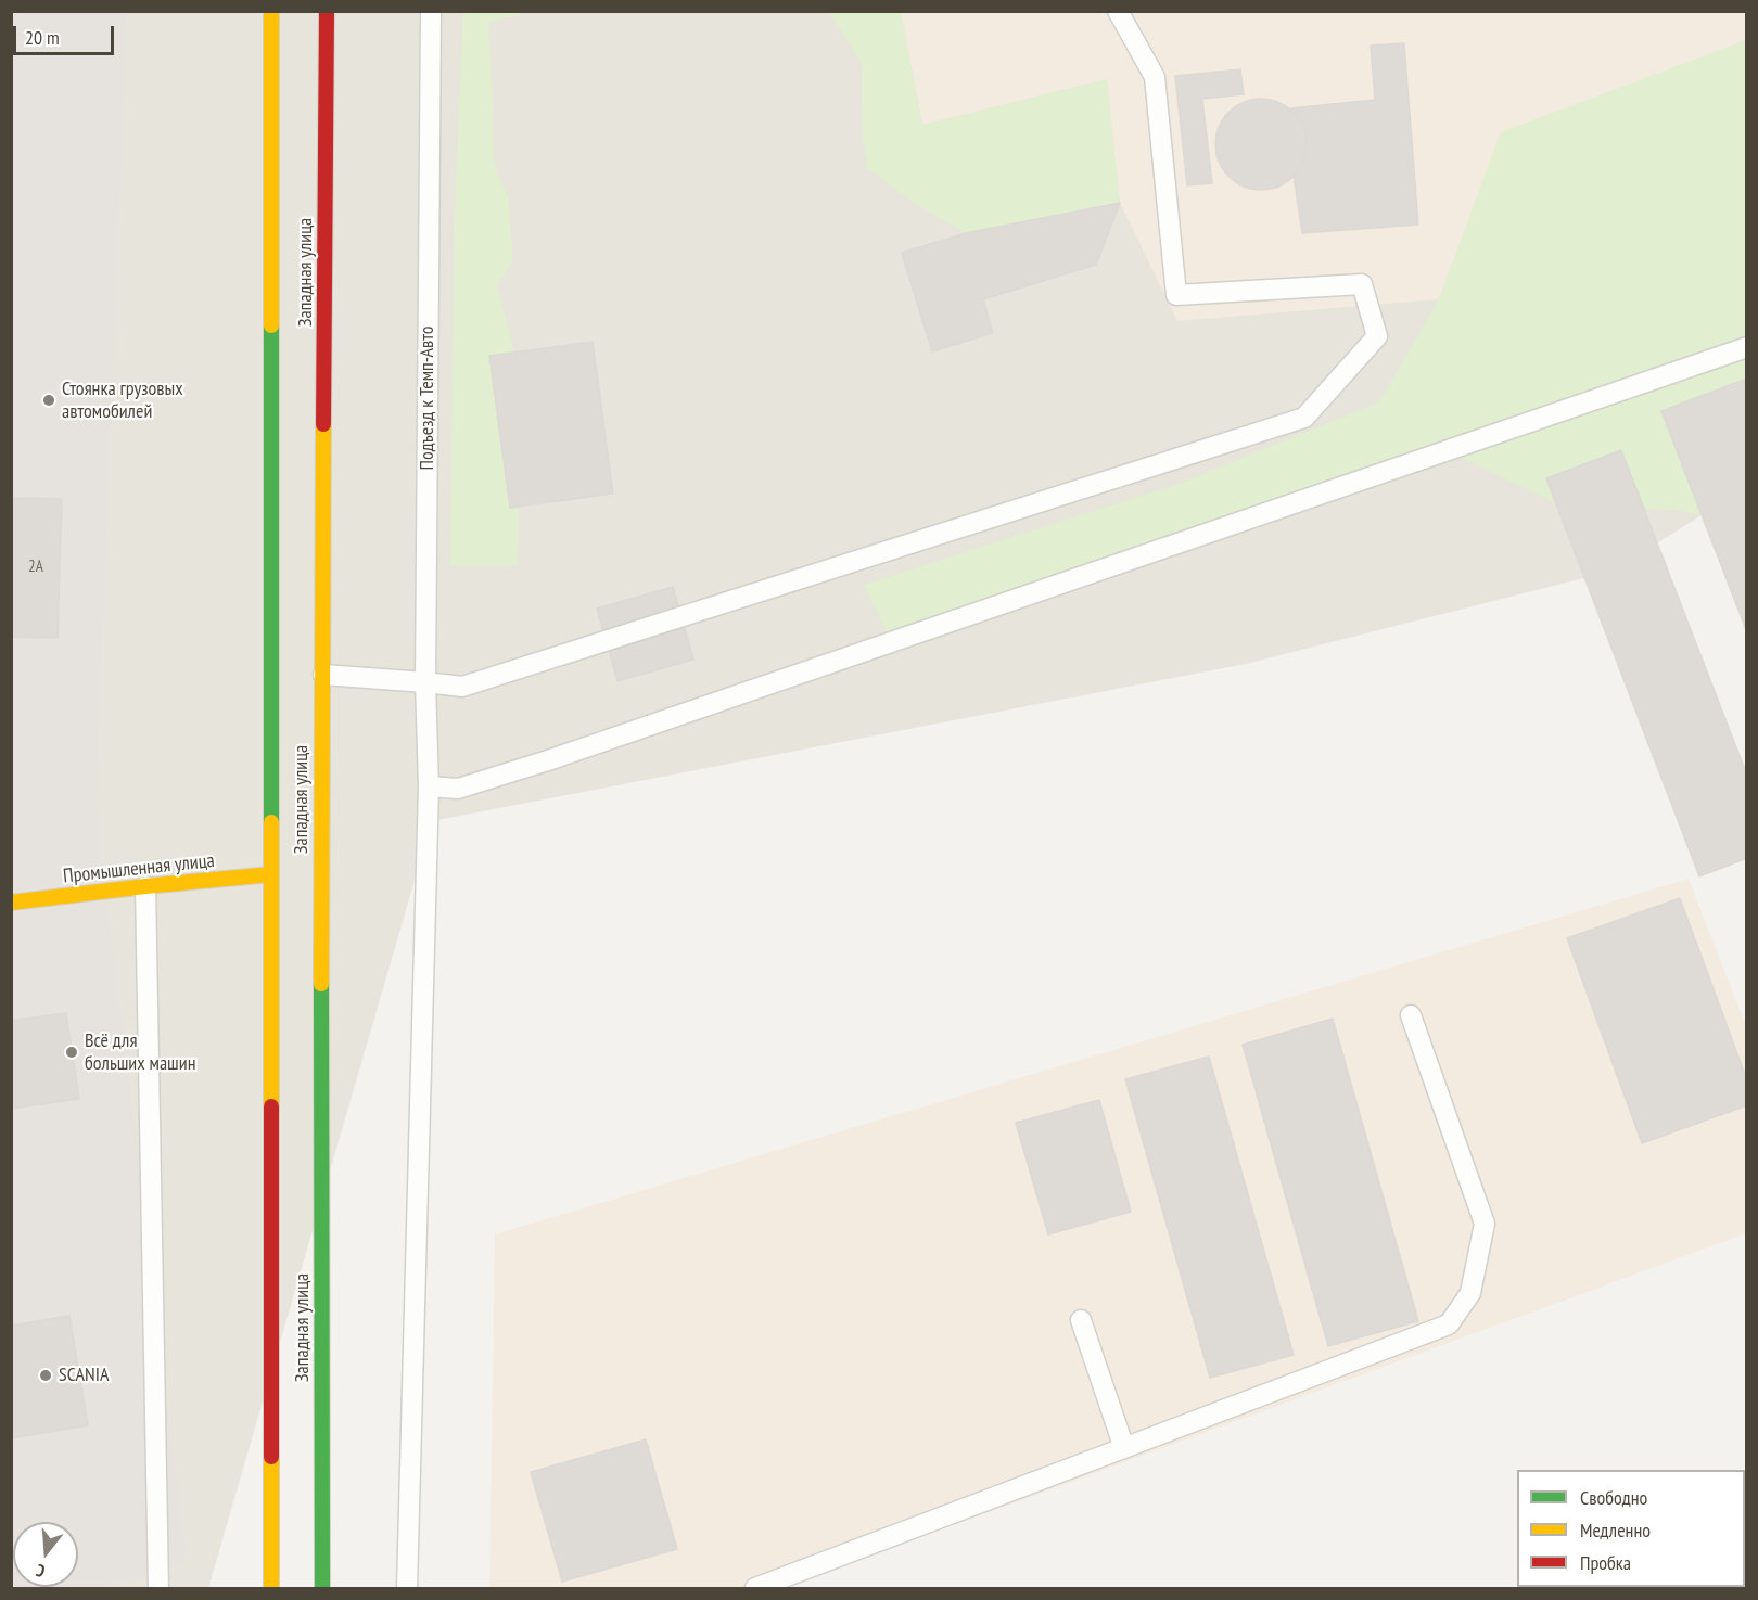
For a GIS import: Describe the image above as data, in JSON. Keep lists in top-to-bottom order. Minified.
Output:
{"streets":{"main road":["Западная улица","Промышленная улица"],"lane":["Подъезд к Темп-Авто"]},"crossings":[["Западная улица","Промышленная улица"]],"places":["Стоянка грузовых автомобилей","Всё для больших машин","SCANIA"],"house_numbers":["2А"],"legend":["Свободно","Медленно","Пробка"],"scale_bar":"20 m","north":"bottom"}
